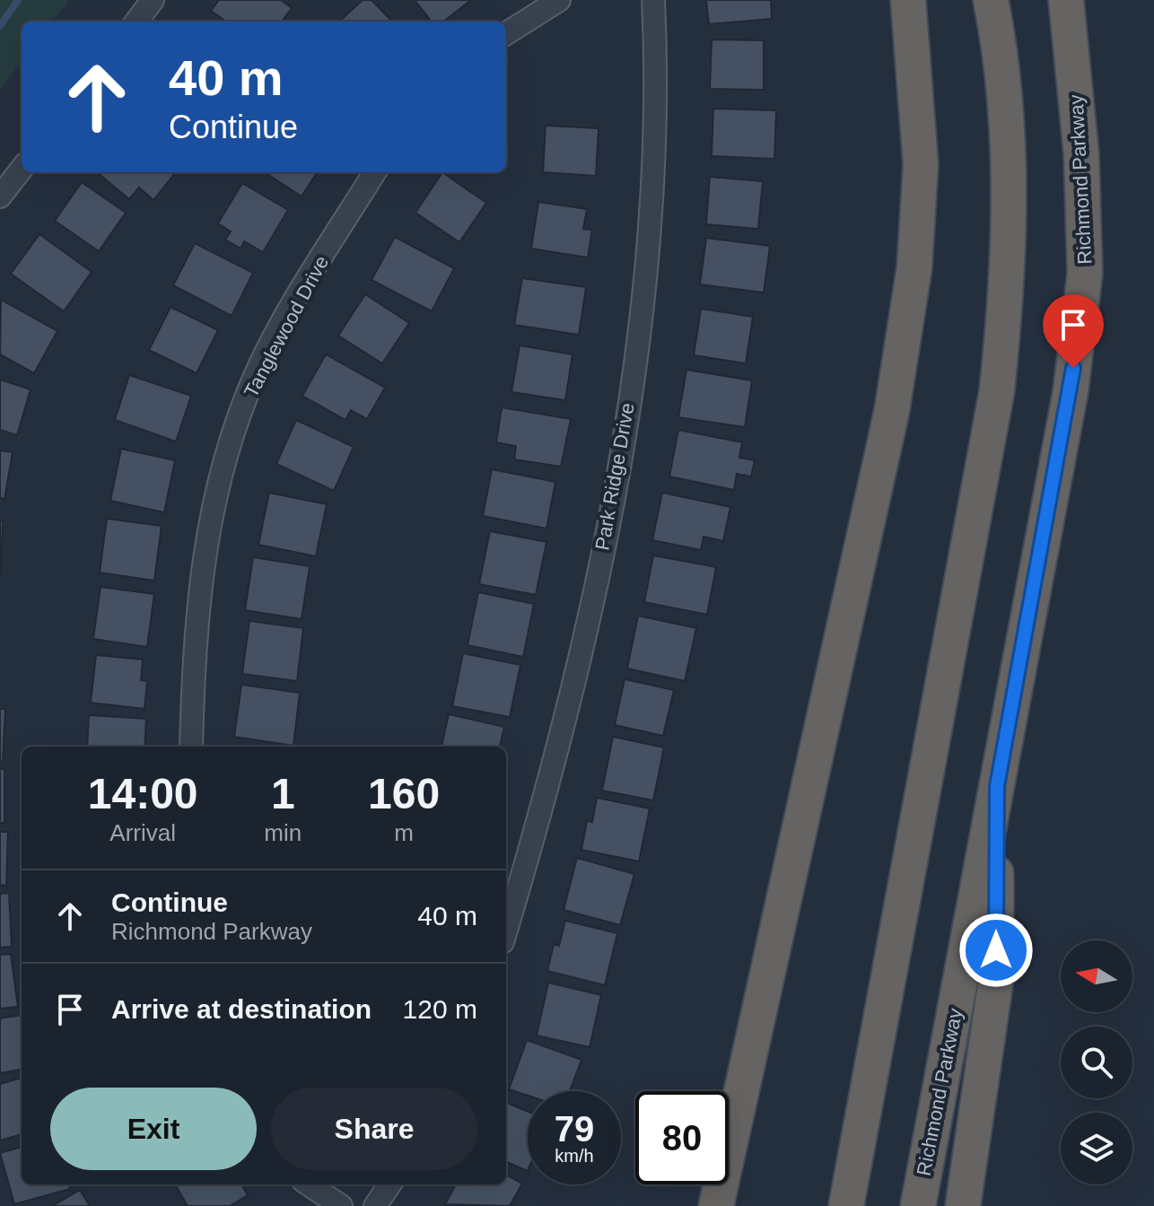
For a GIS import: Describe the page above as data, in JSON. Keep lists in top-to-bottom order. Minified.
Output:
{"streets":{"highway":["Richmond Parkway"],"street":["Tanglewood Drive","Park Ridge Drive"]},"north":"left","page":{"turn":["40 m","Continue"],"eta":["14:00","Arrival","1","min","160","m"],"list":[{"name":"Continue","note":"Richmond Parkway","value":"40 m"},{"name":"Arrive at destination","value":"120 m"}],"buttons":["Exit","Share"],"speed":"79 km/h","limit":"80"}}
